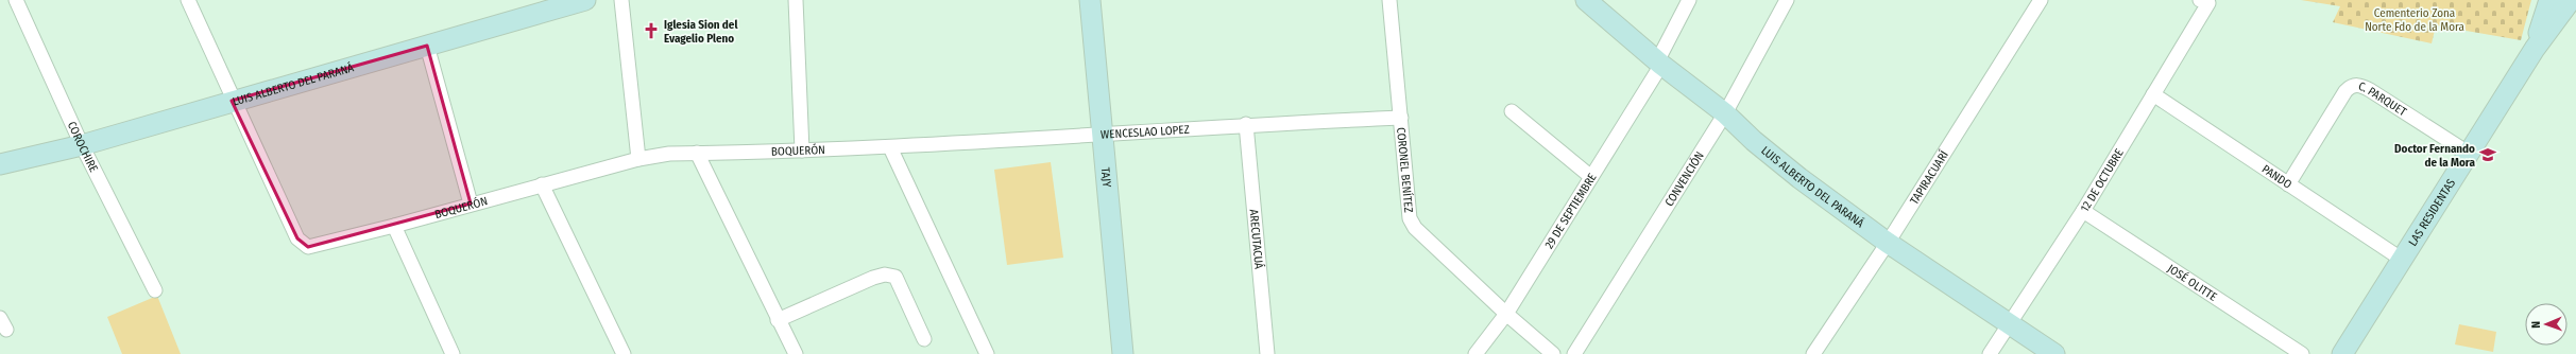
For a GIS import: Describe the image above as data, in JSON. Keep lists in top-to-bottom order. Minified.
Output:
{"streets":{"main road":["LUIS ALBERTO DEL PARANÁ","TAJY","LAS RESIDENTAS"],"street":["C. PARQUET","WENCESLAO LOPEZ","COROCHIRE","BOQUERÓN","CORONEL BENÍTEZ","PANDO","TAPIRACUARÍ","CONVENCIÓN","12 DE OCTUBRE","29 DE SEPTIEMBRE","ARECUTACUÁ","JOSÉ OLITTE"]},"crossings":[["LUIS ALBERTO DEL PARANÁ","COROCHIRE"],["LUIS ALBERTO DEL PARANÁ","BOQUERÓN"],["LUIS ALBERTO DEL PARANÁ","TAPIRACUARÍ"],["LUIS ALBERTO DEL PARANÁ","CONVENCIÓN"],["LUIS ALBERTO DEL PARANÁ","12 DE OCTUBRE"],["LUIS ALBERTO DEL PARANÁ","29 DE SEPTIEMBRE"],["C. PARQUET","PANDO"],["C. PARQUET","LAS RESIDENTAS"],["WENCESLAO LOPEZ","BOQUERÓN"],["WENCESLAO LOPEZ","CORONEL BENÍTEZ"],["WENCESLAO LOPEZ","TAJY"],["WENCESLAO LOPEZ","ARECUTACUÁ"],["CORONEL BENÍTEZ","29 DE SEPTIEMBRE"],["PANDO","12 DE OCTUBRE"],["PANDO","LAS RESIDENTAS"],["12 DE OCTUBRE","JOSÉ OLITTE"]],"parks":["Cementerio Zona Norte Fdo de la Mora"],"places":{"church":["Iglesia Sion del Evagelio Pleno"],"school or university":["Doctor Fernando de la Mora"]},"north":"left"}
